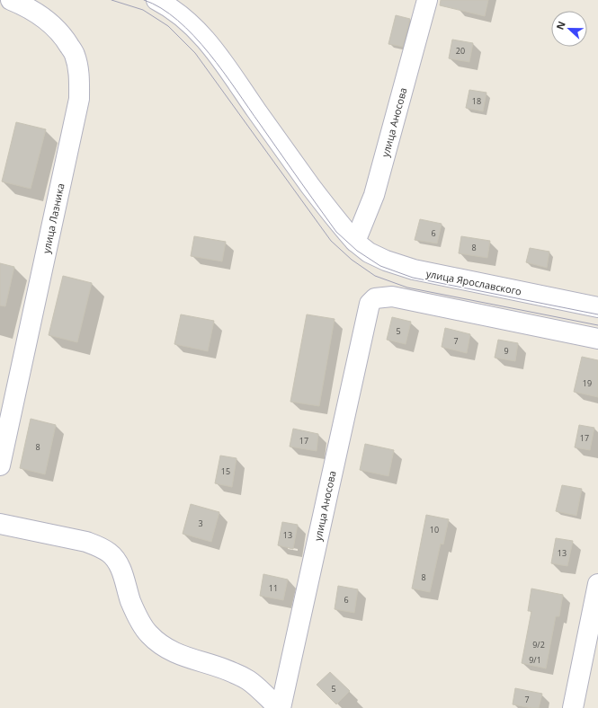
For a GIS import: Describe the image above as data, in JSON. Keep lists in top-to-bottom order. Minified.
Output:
{"streets":{"street":["улица Аносова","улица Лазника","улица Ярославского"]},"crossings":[["улица Аносова","улица Ярославского"]],"house_numbers":["20","18","6","8","5","7","9","19","17","17","8","15","3","10","13","13","8","11","6","9/2","9/1","5","7"],"north":"left"}
